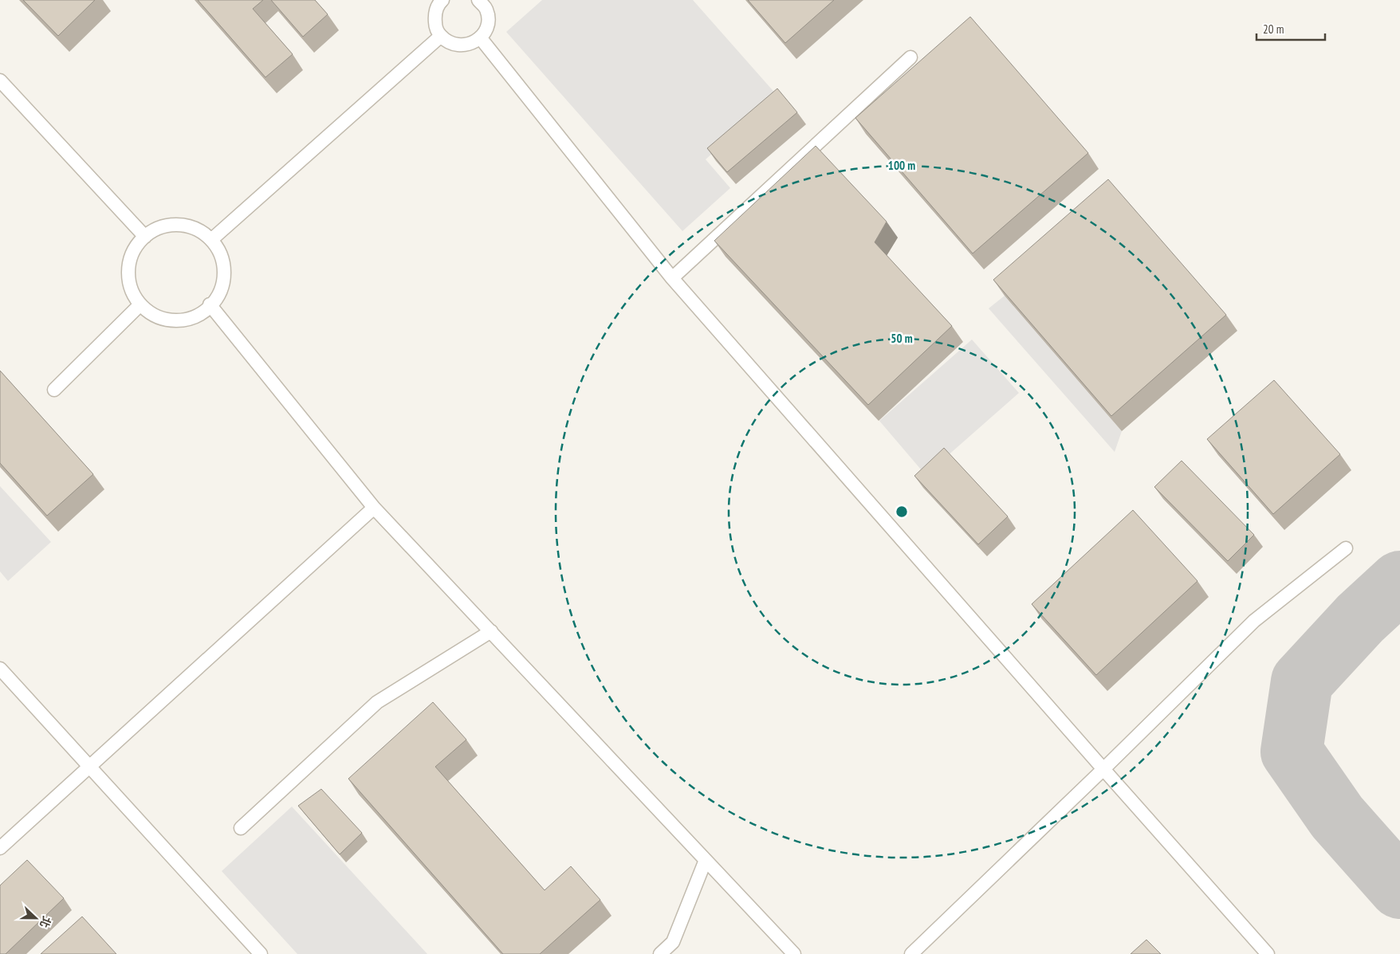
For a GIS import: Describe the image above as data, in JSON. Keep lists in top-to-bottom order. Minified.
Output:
{"scale_bar":"20 m","north":"right","rings":["100 m","50 m"]}
